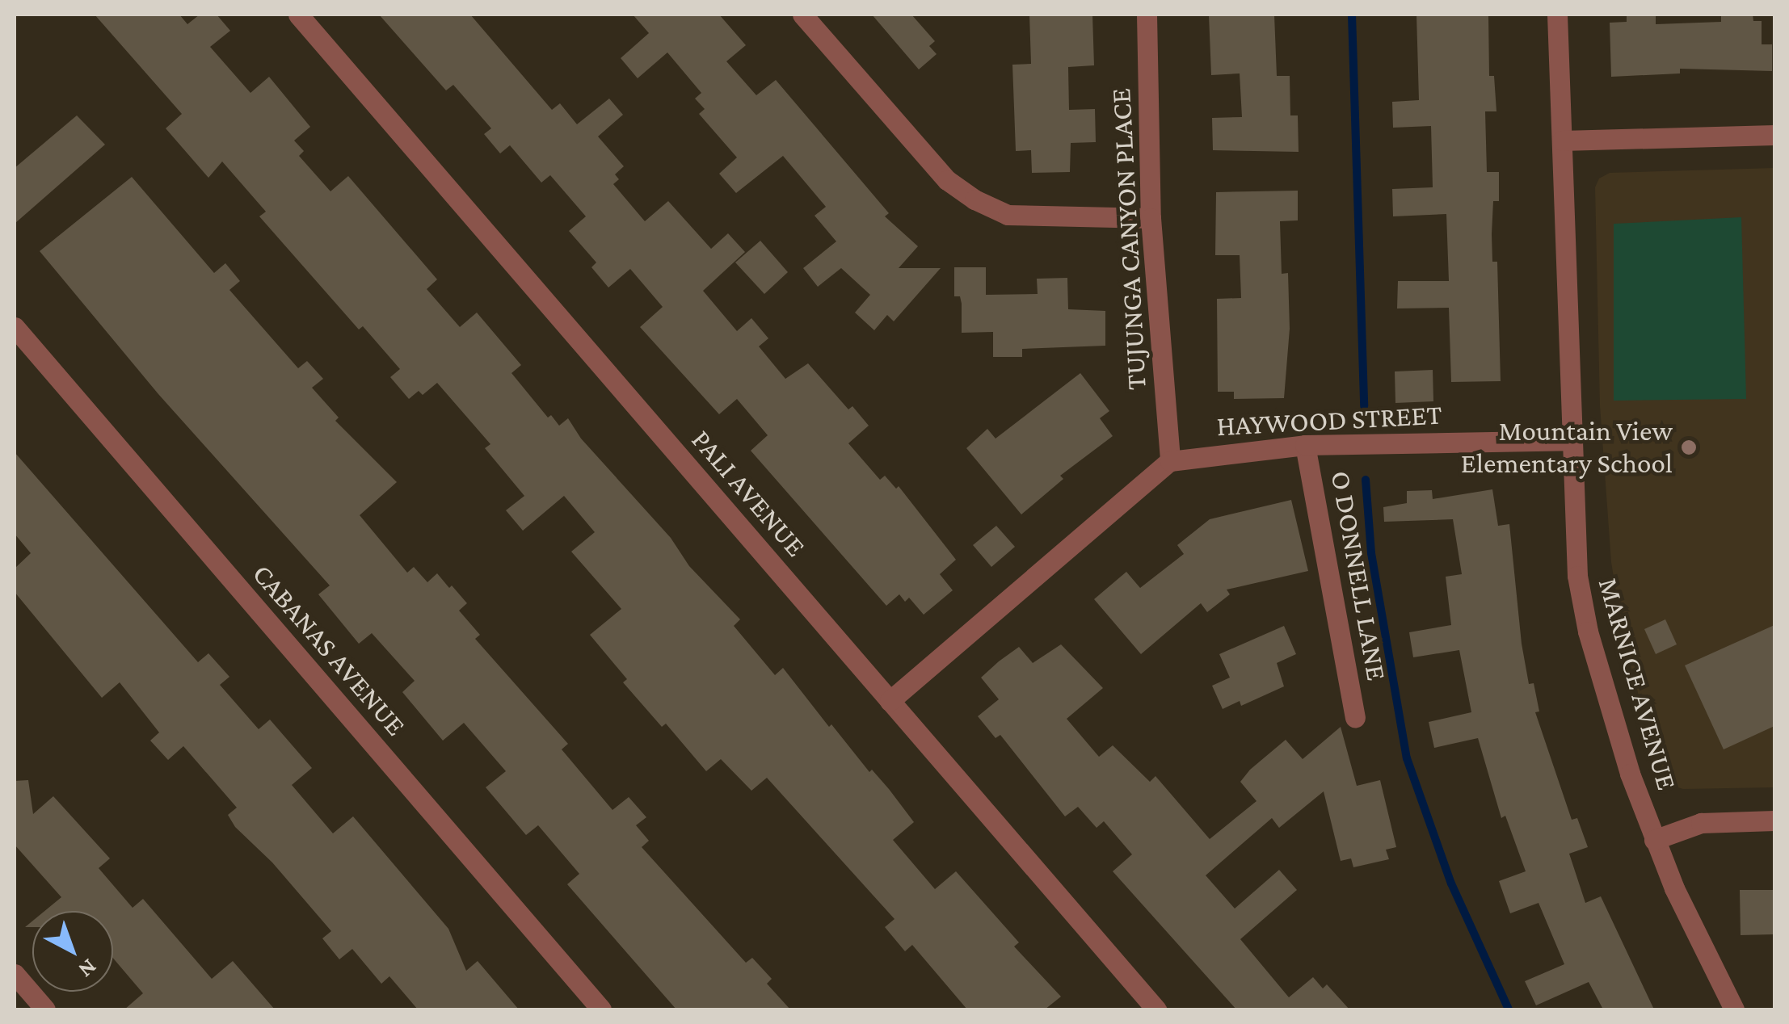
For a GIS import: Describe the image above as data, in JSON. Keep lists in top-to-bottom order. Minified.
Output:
{"streets":{"street":["TUJUNGA CANYON PLACE","HAYWOOD STREET","PALI AVENUE","O DONNELL LANE","CABANAS AVENUE","MARNICE AVENUE"]},"crossings":[["TUJUNGA CANYON PLACE","HAYWOOD STREET"],["HAYWOOD STREET","O DONNELL LANE"],["HAYWOOD STREET","MARNICE AVENUE"]],"places":["Mountain View Elementary School"],"north":"bottom right"}
